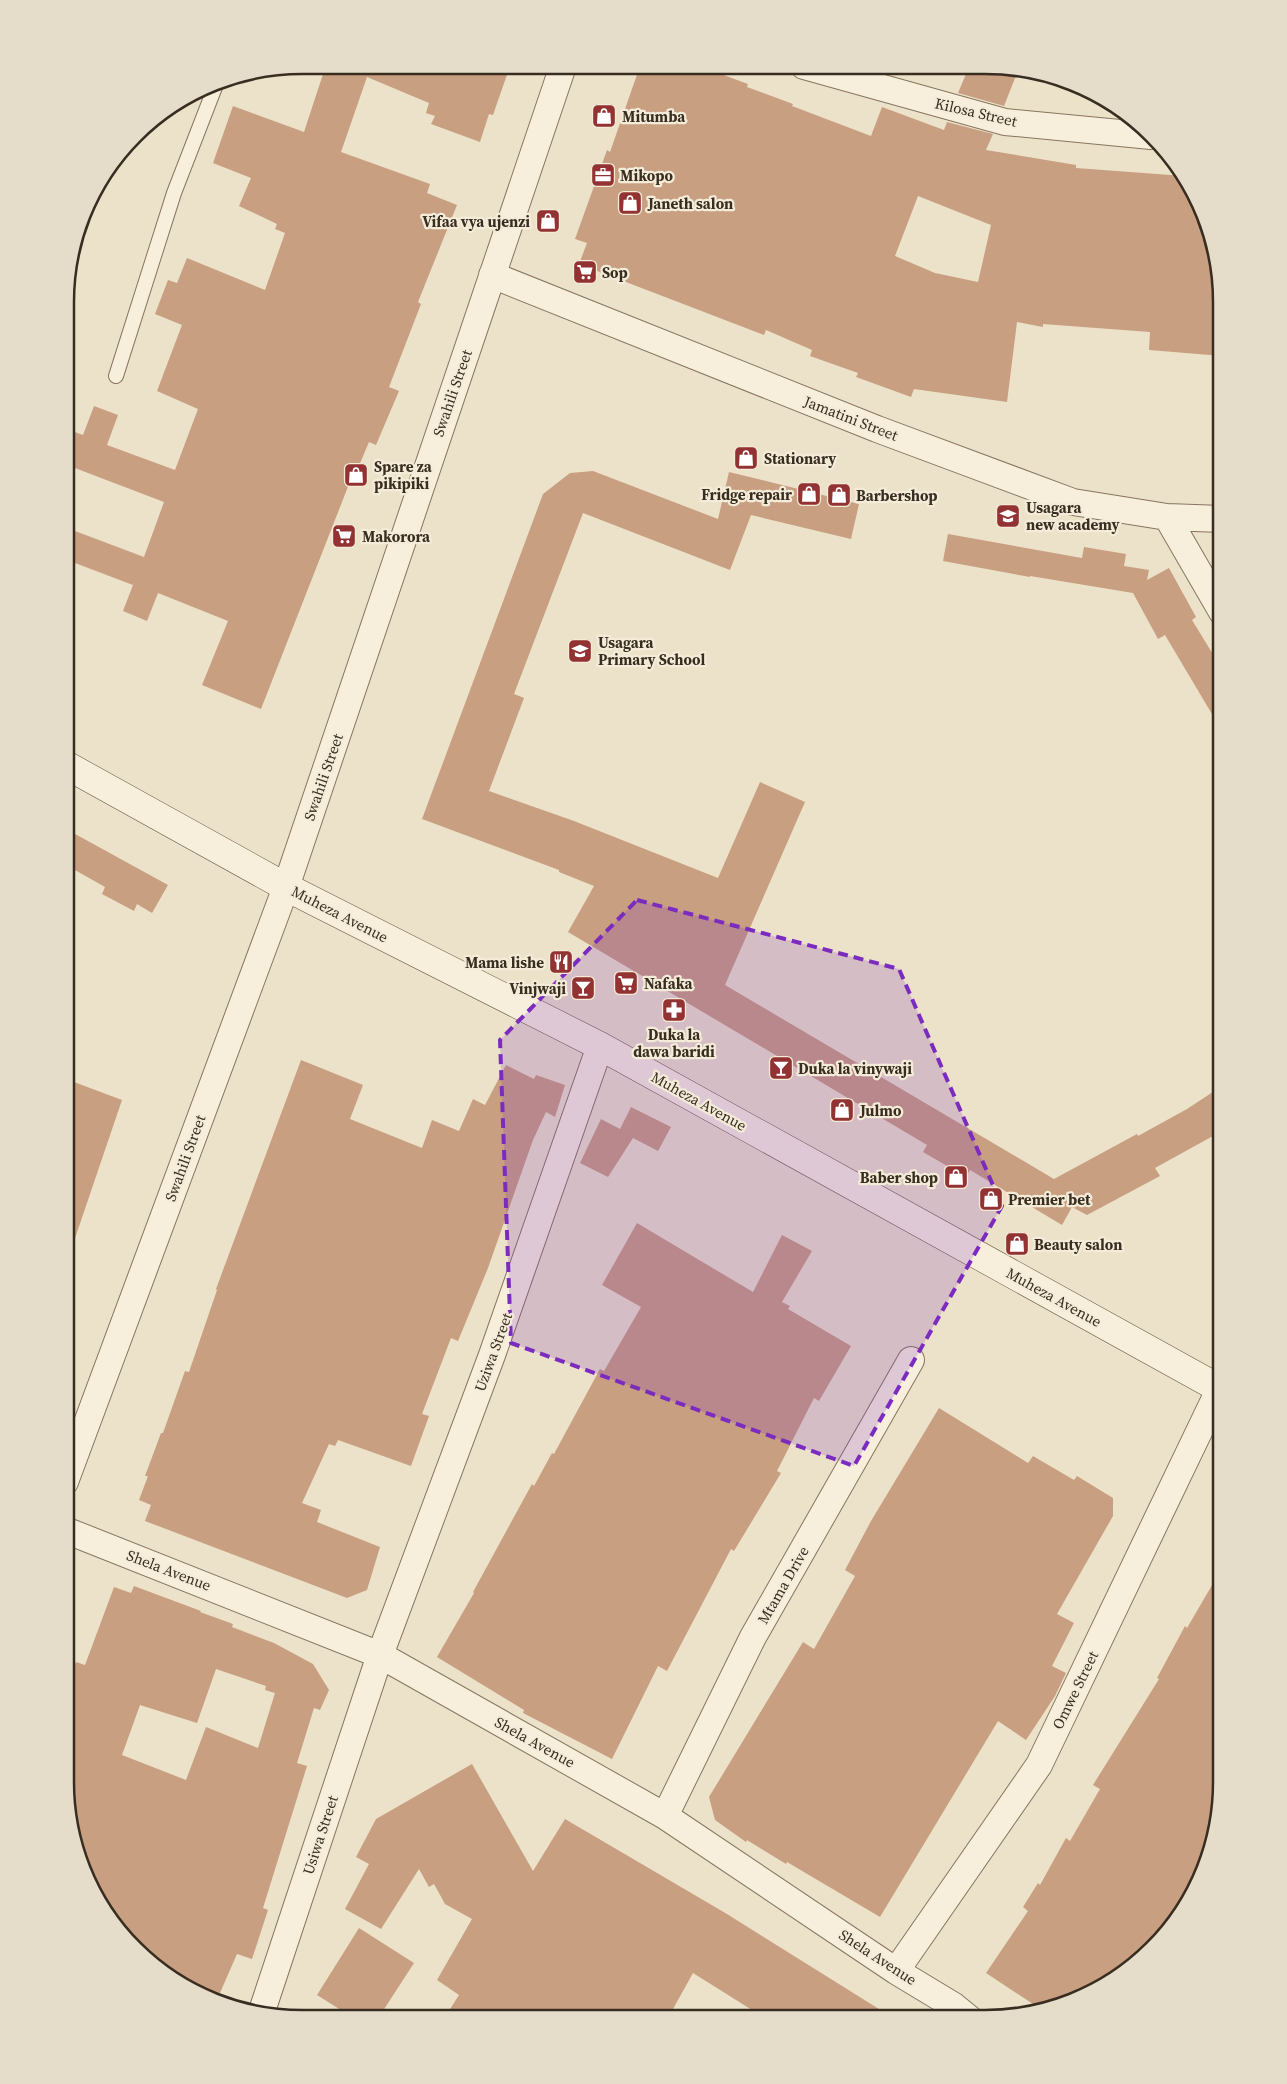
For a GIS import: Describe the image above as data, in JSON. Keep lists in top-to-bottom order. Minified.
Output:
{"streets":{"street":["Kilosa Street","Swahili Street","Jamatini Street","Muheza Avenue","Uziwa Street","Shela Avenue","Mtama Drive","Omwe Street","Usiwa Street"]},"crossings":[["Swahili Street","Jamatini Street"],["Swahili Street","Muheza Avenue"],["Muheza Avenue","Uziwa Street"],["Uziwa Street","Shela Avenue"],["Uziwa Street","Usiwa Street"],["Shela Avenue","Mtama Drive"],["Shela Avenue","Omwe Street"],["Shela Avenue","Usiwa Street"]],"places":{"shop":["Mitumba","Janeth salon","Vifaa vya ujenzi","Stationary","Spare za pikipiki","Fridge repair","Barbershop","Julmo","Baber shop","Premier bet","Beauty salon"],"office":["Mikopo"],"supermarket":["Sop","Makorora","Nafaka"],"school or university":["Usagara new academy","Usagara Primary School"],"restaurant":["Mama lishe"],"bar":["Vinjwaji","Duka la vinywaji"],"pharmacy":["Duka la dawa baridi"]}}
